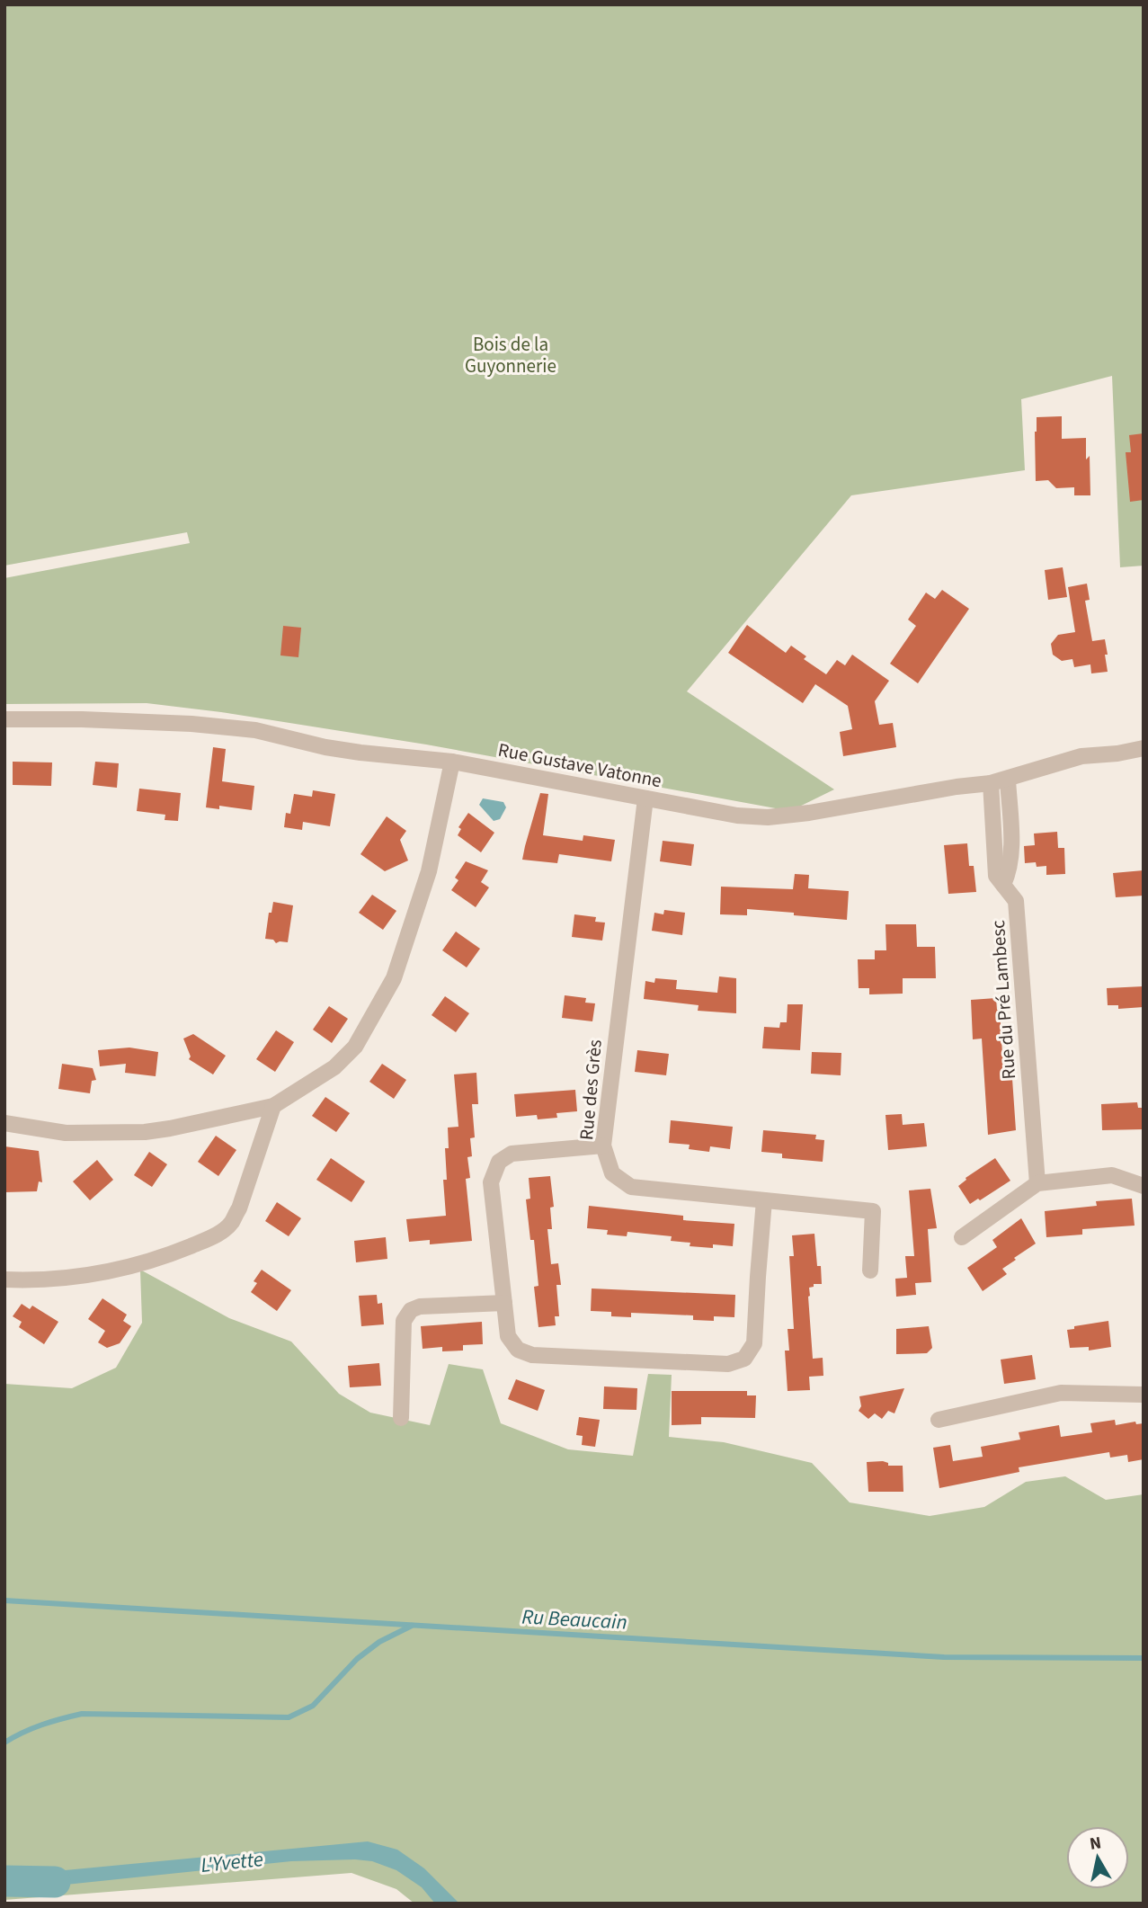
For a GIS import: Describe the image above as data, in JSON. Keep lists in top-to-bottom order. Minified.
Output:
{"streets":{"street":["Rue Gustave Vatonne","Rue du Pré Lambesc","Rue des Grès"]},"crossings":[["Rue Gustave Vatonne","Rue du Pré Lambesc"],["Rue Gustave Vatonne","Rue des Grès"]],"water":["Ru Beaucain","L'Yvette"],"parks":["Bois de la Guyonnerie"],"north":"top"}
